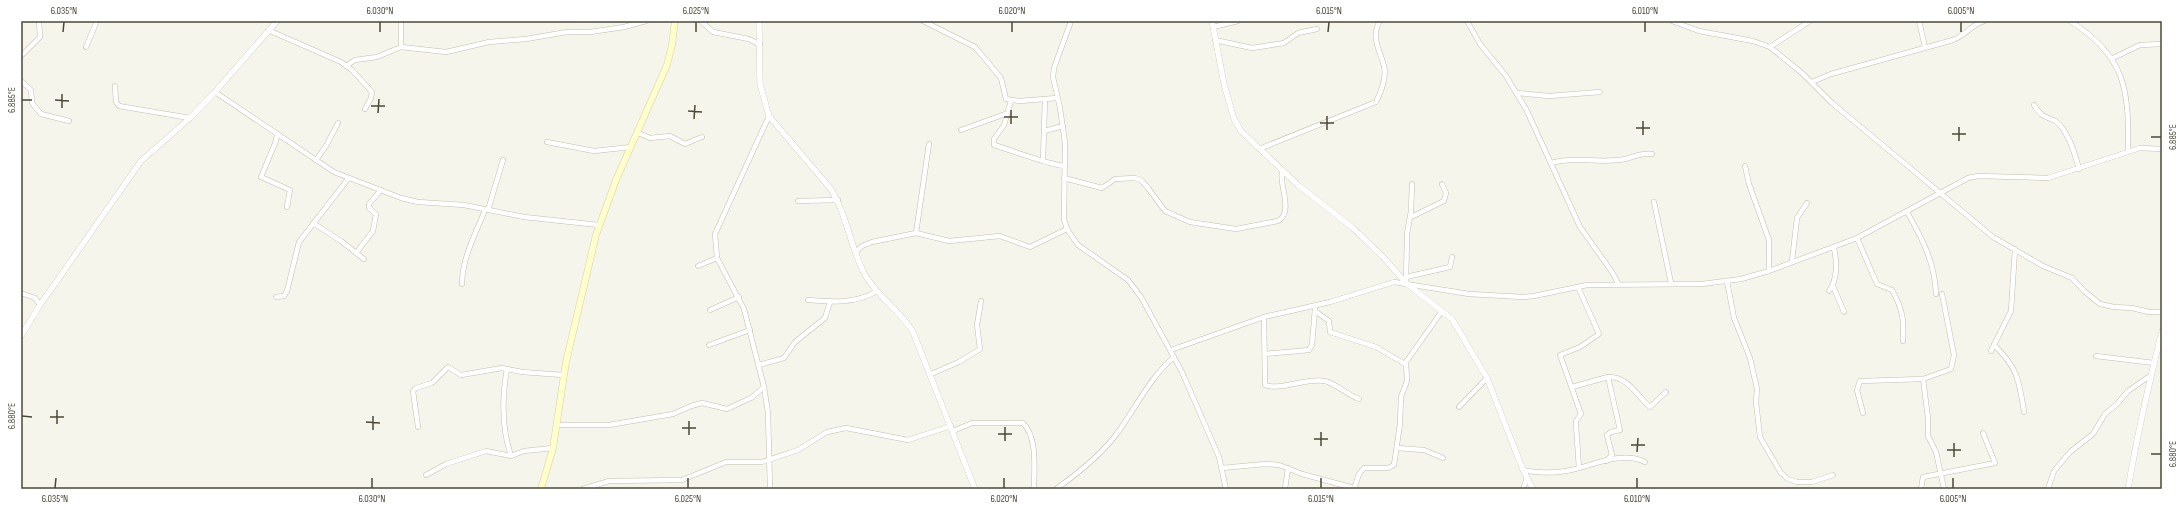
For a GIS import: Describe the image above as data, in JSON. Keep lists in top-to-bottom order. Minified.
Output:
{"coordinates":["6.035°N","6.030°N","6.025°N","6.020°N","6.015°N","6.010°N","6.005°N","6.885°E","6.880°E"]}
